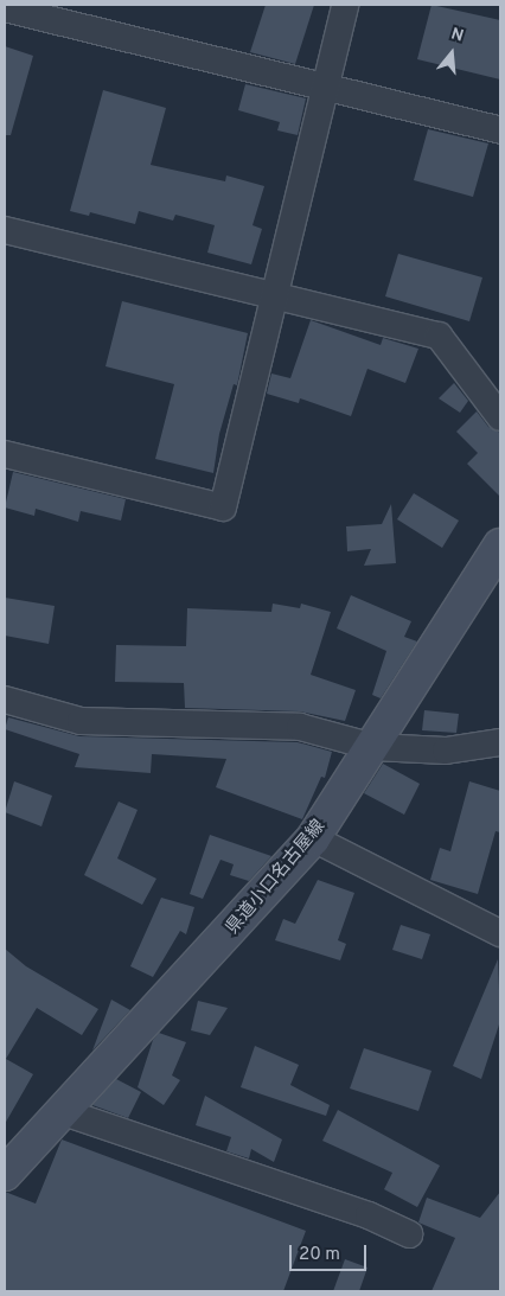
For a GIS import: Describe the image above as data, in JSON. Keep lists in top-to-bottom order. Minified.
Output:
{"streets":{"main road":["県道小口名古屋線"]},"scale_bar":"20 m","north":"top"}
